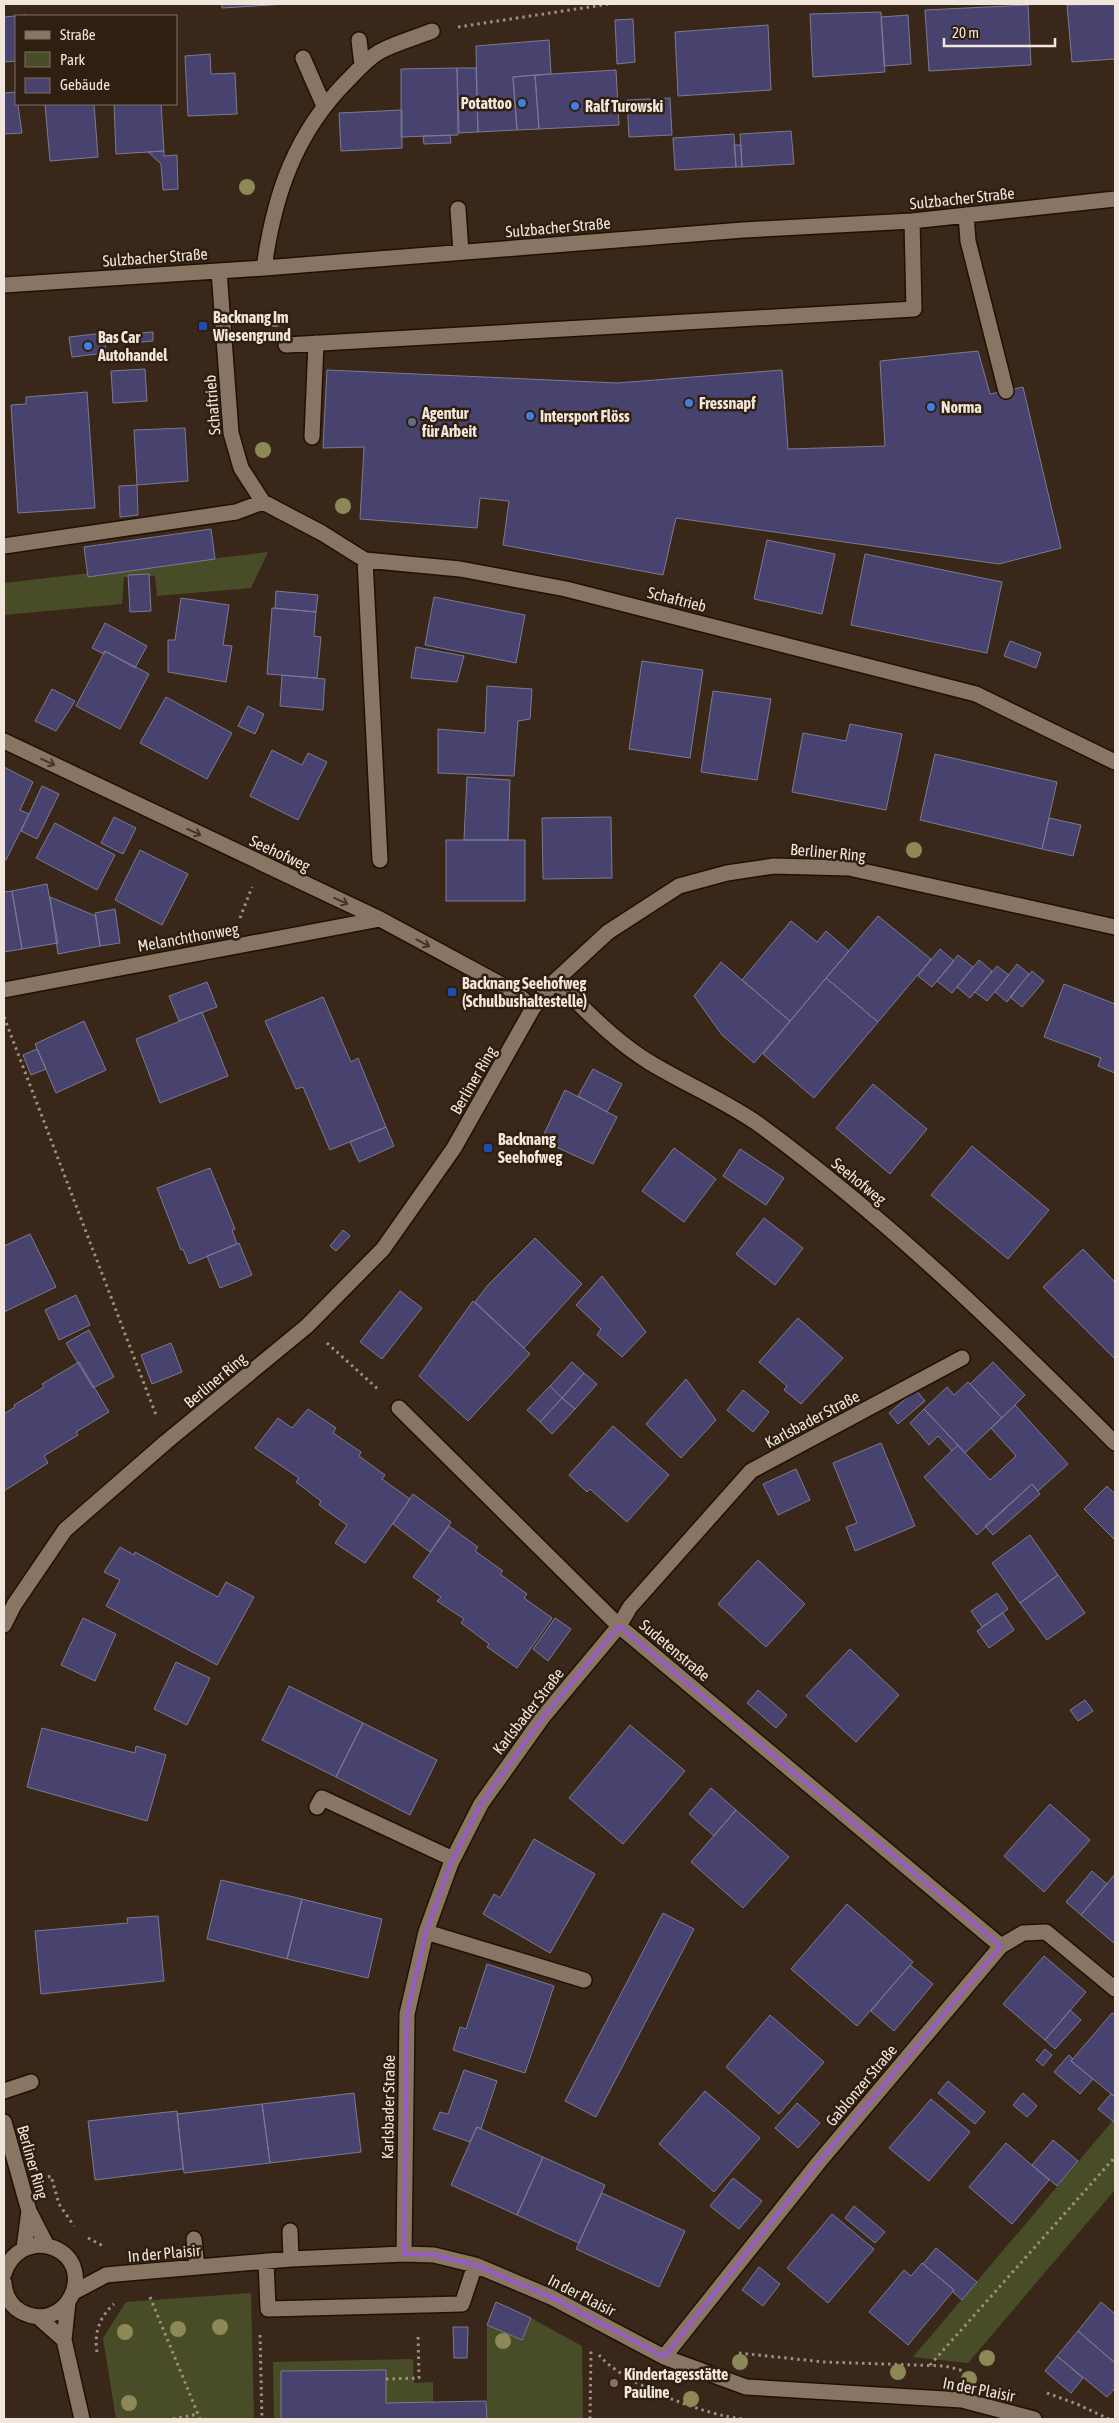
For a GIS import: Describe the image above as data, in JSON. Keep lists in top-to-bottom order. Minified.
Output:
{"streets":{"street":["Sulzbacher Straße","Schaftrieb","Berliner Ring","Seehofweg","Melanchthonweg","Karlsbader Straße","Sudetenstraße","Gablonzer Straße","In der Plaisir"]},"crossings":[["Sulzbacher Straße","Schaftrieb"],["Berliner Ring","Seehofweg"],["Seehofweg","Melanchthonweg"],["Karlsbader Straße","Sudetenstraße"],["Karlsbader Straße","In der Plaisir"],["Sudetenstraße","Gablonzer Straße"],["Gablonzer Straße","In der Plaisir"]],"one_way":["Seehofweg"],"places":{"other":["Potattoo","Ralf Turowski","Bas Car Autohandel","Fressnapf","Norma","Intersport Flöss","Agentur für Arbeit","Kindertagesstätte Pauline"],"transit":["Backnang Im Wiesengrund","Backnang Seehofweg (Schulbushaltestelle)","Backnang Seehofweg"]},"legend":["Straße","Park","Gebäude"],"scale_bar":"20 m"}
